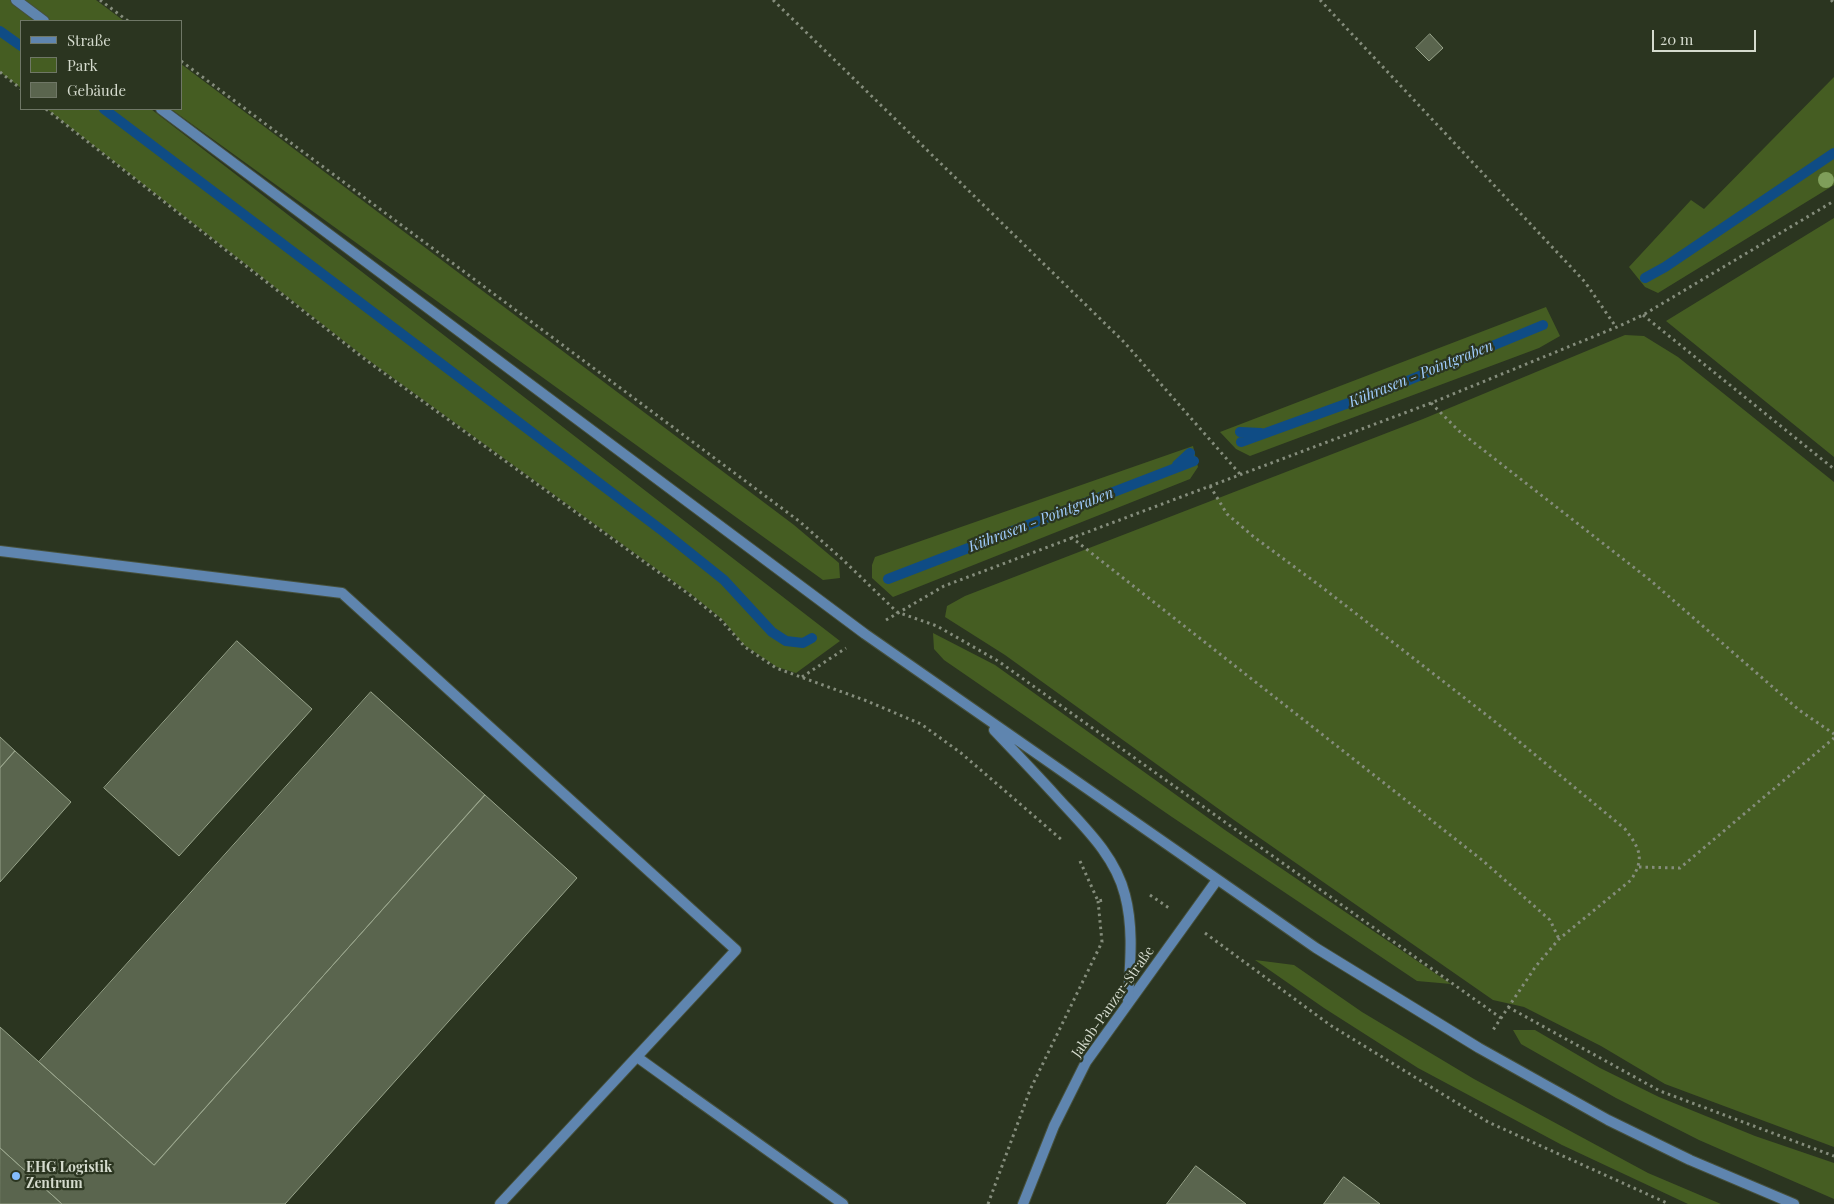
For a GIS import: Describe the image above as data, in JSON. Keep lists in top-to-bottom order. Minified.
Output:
{"streets":{"street":["Jakob-Panzer-Straße"]},"water":["Kührasen - Pointgraben"],"places":["EHG Logistik Zentrum"],"legend":["Straße","Park","Gebäude"],"scale_bar":"20 m"}
